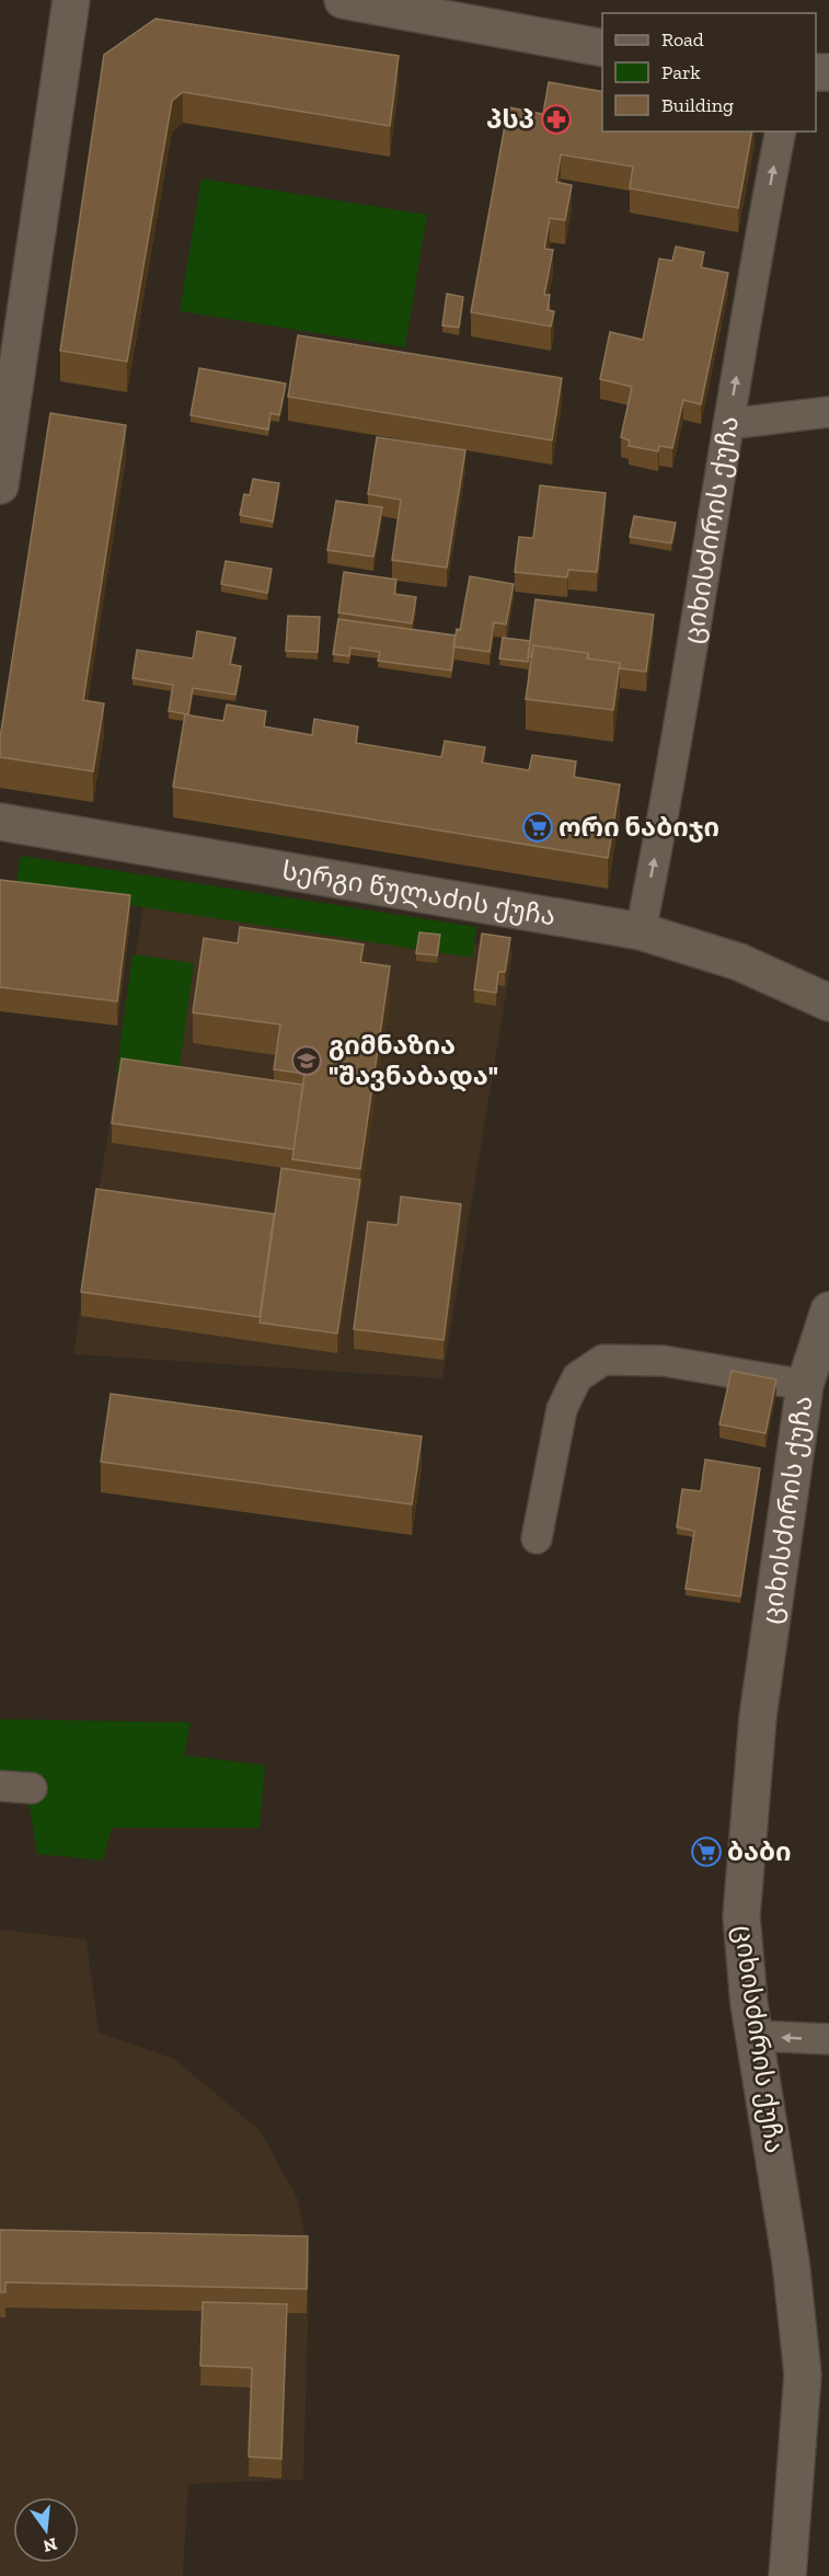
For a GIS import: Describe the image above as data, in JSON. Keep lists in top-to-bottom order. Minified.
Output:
{"streets":{"street":["ციხისძირის ქუჩა","სერგი წულაძის ქუჩა"]},"crossings":[["ციხისძირის ქუჩა","სერგი წულაძის ქუჩა"]],"one_way":["ციხისძირის ქუჩა"],"places":{"pharmacy":["პსპ"],"supermarket":["ორი ნაბიჯი","ბაბი"],"school or university":["გიმნაზია \"შავნაბადა\""]},"legend":["Road","Park","Building"],"north":"bottom"}
